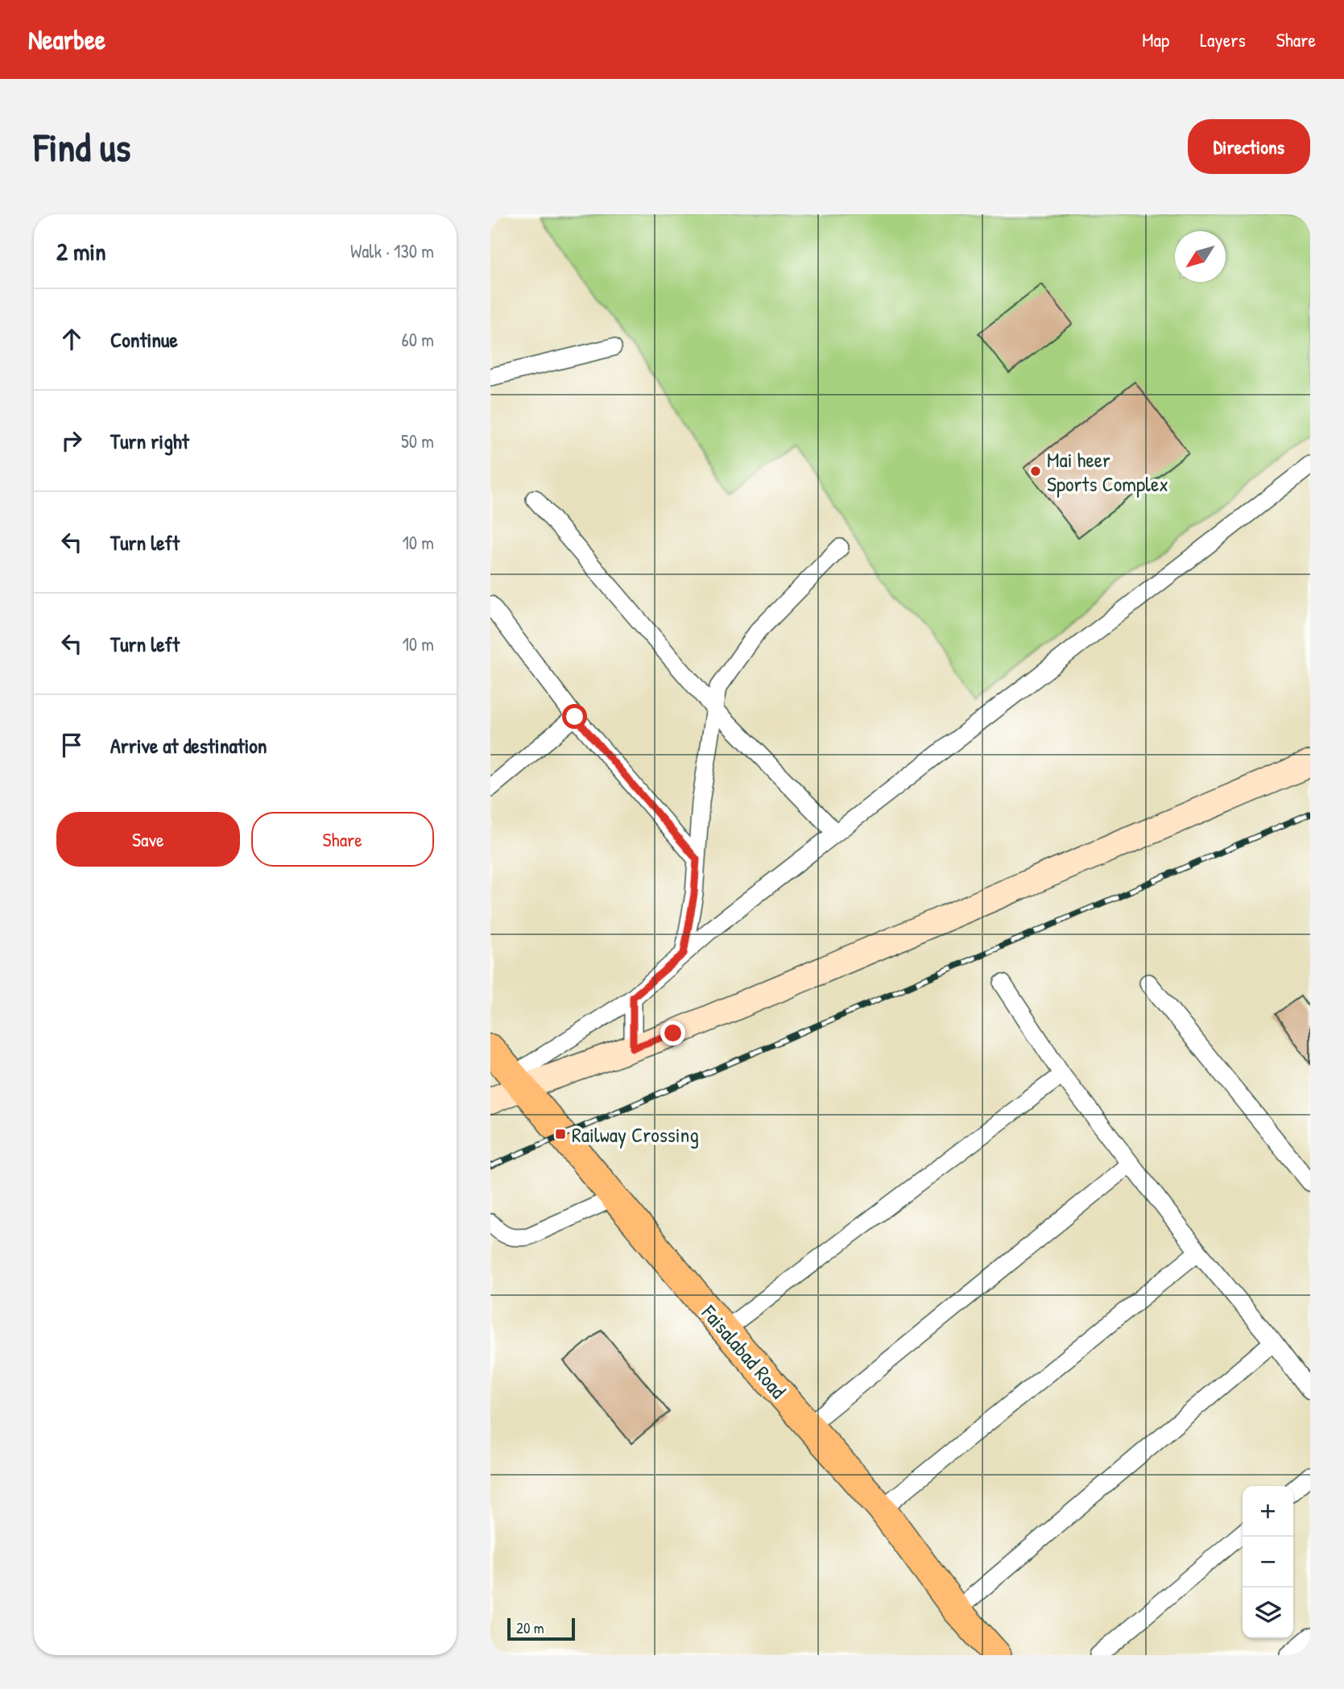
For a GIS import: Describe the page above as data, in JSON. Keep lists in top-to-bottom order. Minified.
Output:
{"streets":{"main road":["Faisalabad Road"]},"places":{"other":["Mai heer Sports Complex"],"transit":["Railway Crossing"]},"scale_bar":"20 m","north":"bottom left","page":{"header":"Nearbee","nav":["Map","Layers","Share"],"buttons":["Directions",["Save","Share"]],"title":"Find us","heading":["2 min","Walk · 130 m"],"list":[["Continue","60 m"],["Turn right","50 m"],["Turn left","10 m"],["Turn left","10 m"],"Arrive at destination"],"map_buttons":["+","−"],"scale":"20 m"}}
